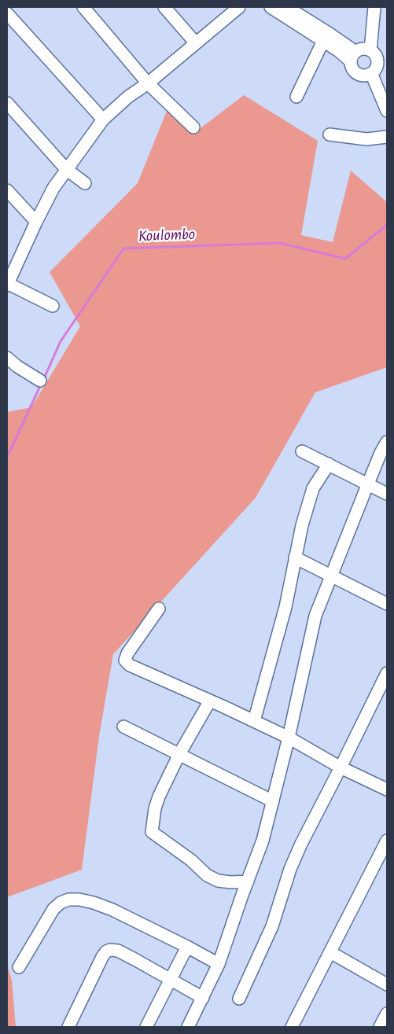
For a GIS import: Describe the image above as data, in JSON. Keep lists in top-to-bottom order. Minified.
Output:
{"water":["Koulombo"]}
